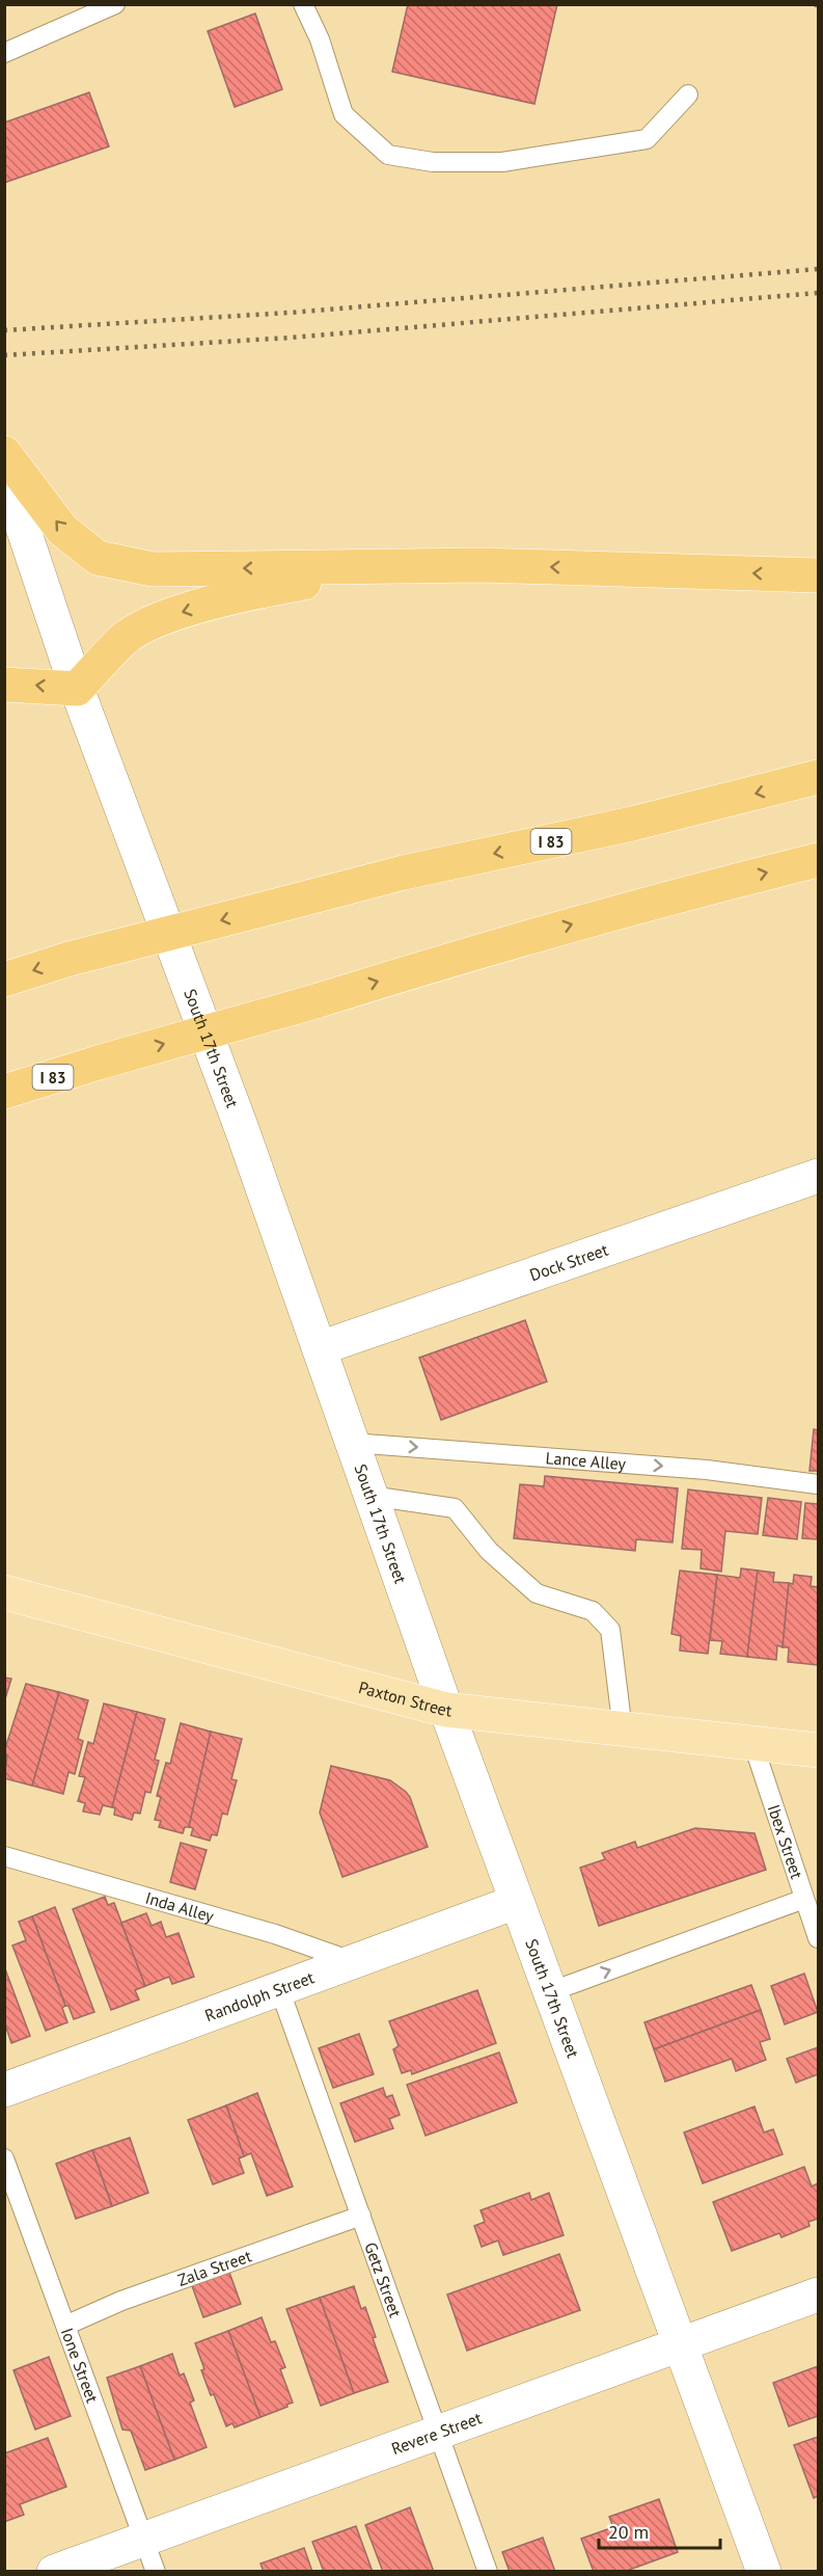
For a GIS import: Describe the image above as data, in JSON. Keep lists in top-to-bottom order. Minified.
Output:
{"streets":{"highway":["I 83"],"main road":["Paxton Street"],"street":["South 17th Street","Dock Street","Randolph Street","Revere Street"],"lane":["Lance Alley","Ibex Street","Inda Alley","Zala Street","Getz Street","Ione Street"]},"crossings":[["South 17th Street","Dock Street"],["South 17th Street","Lance Alley"],["South 17th Street","Paxton Street"],["South 17th Street","Randolph Street"],["South 17th Street","Revere Street"],["Paxton Street","Ibex Street"],["Inda Alley","Randolph Street"],["Randolph Street","Getz Street"],["Zala Street","Getz Street"],["Zala Street","Ione Street"],["Getz Street","Revere Street"],["Ione Street","Revere Street"]],"one_way":["Lance Alley"],"scale_bar":"20 m"}
